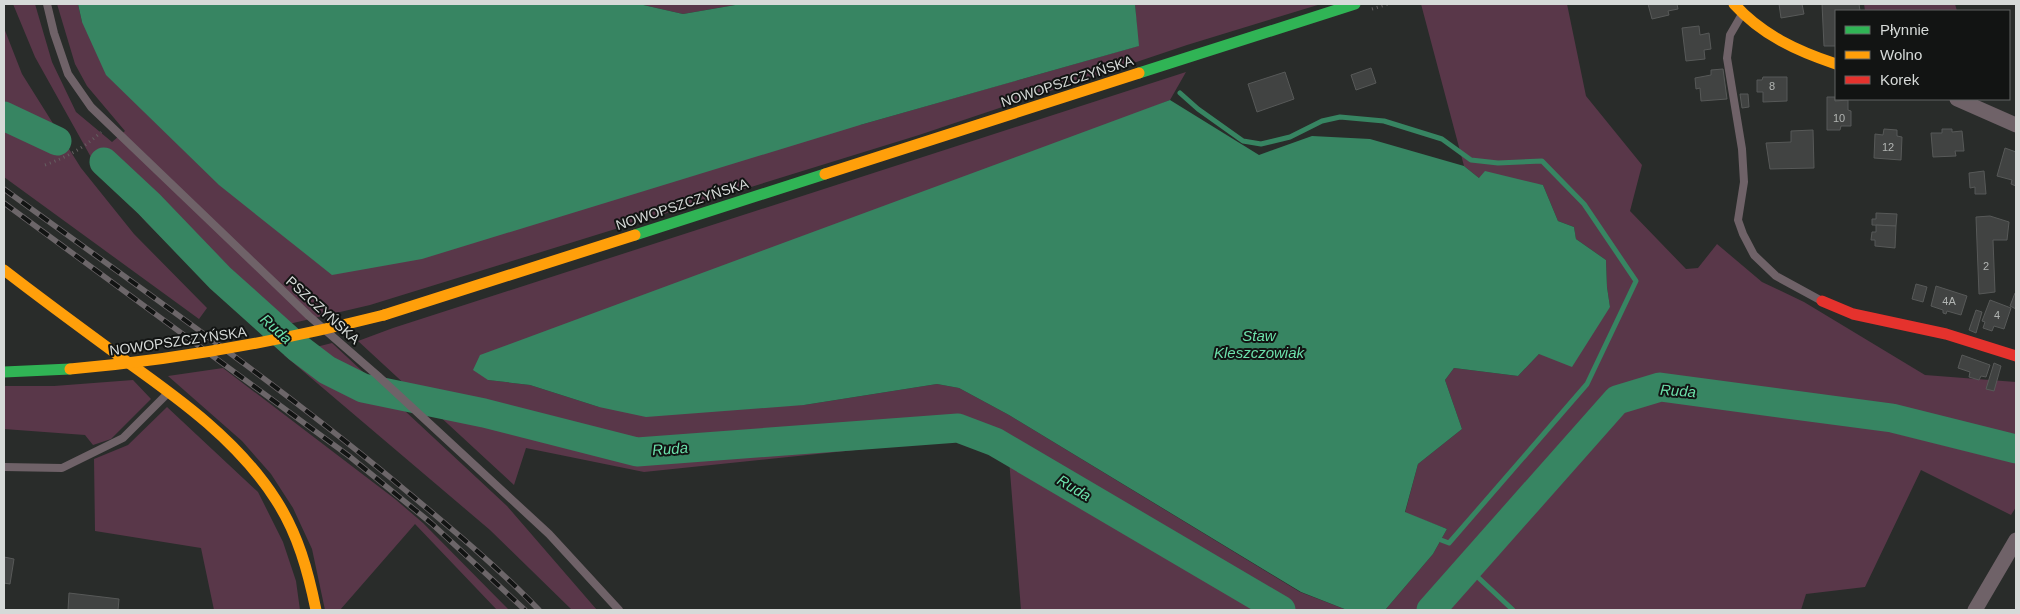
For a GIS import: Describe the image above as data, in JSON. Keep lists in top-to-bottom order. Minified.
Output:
{"streets":{"main road":["NOWOPSZCZYŃSKA"],"lane":["PSZCZYŃSKA"]},"water":["Ruda","Staw Kleszczowiak"],"house_numbers":["8","10","12","2","4A","4"],"legend":["Płynnie","Wolno","Korek"]}
